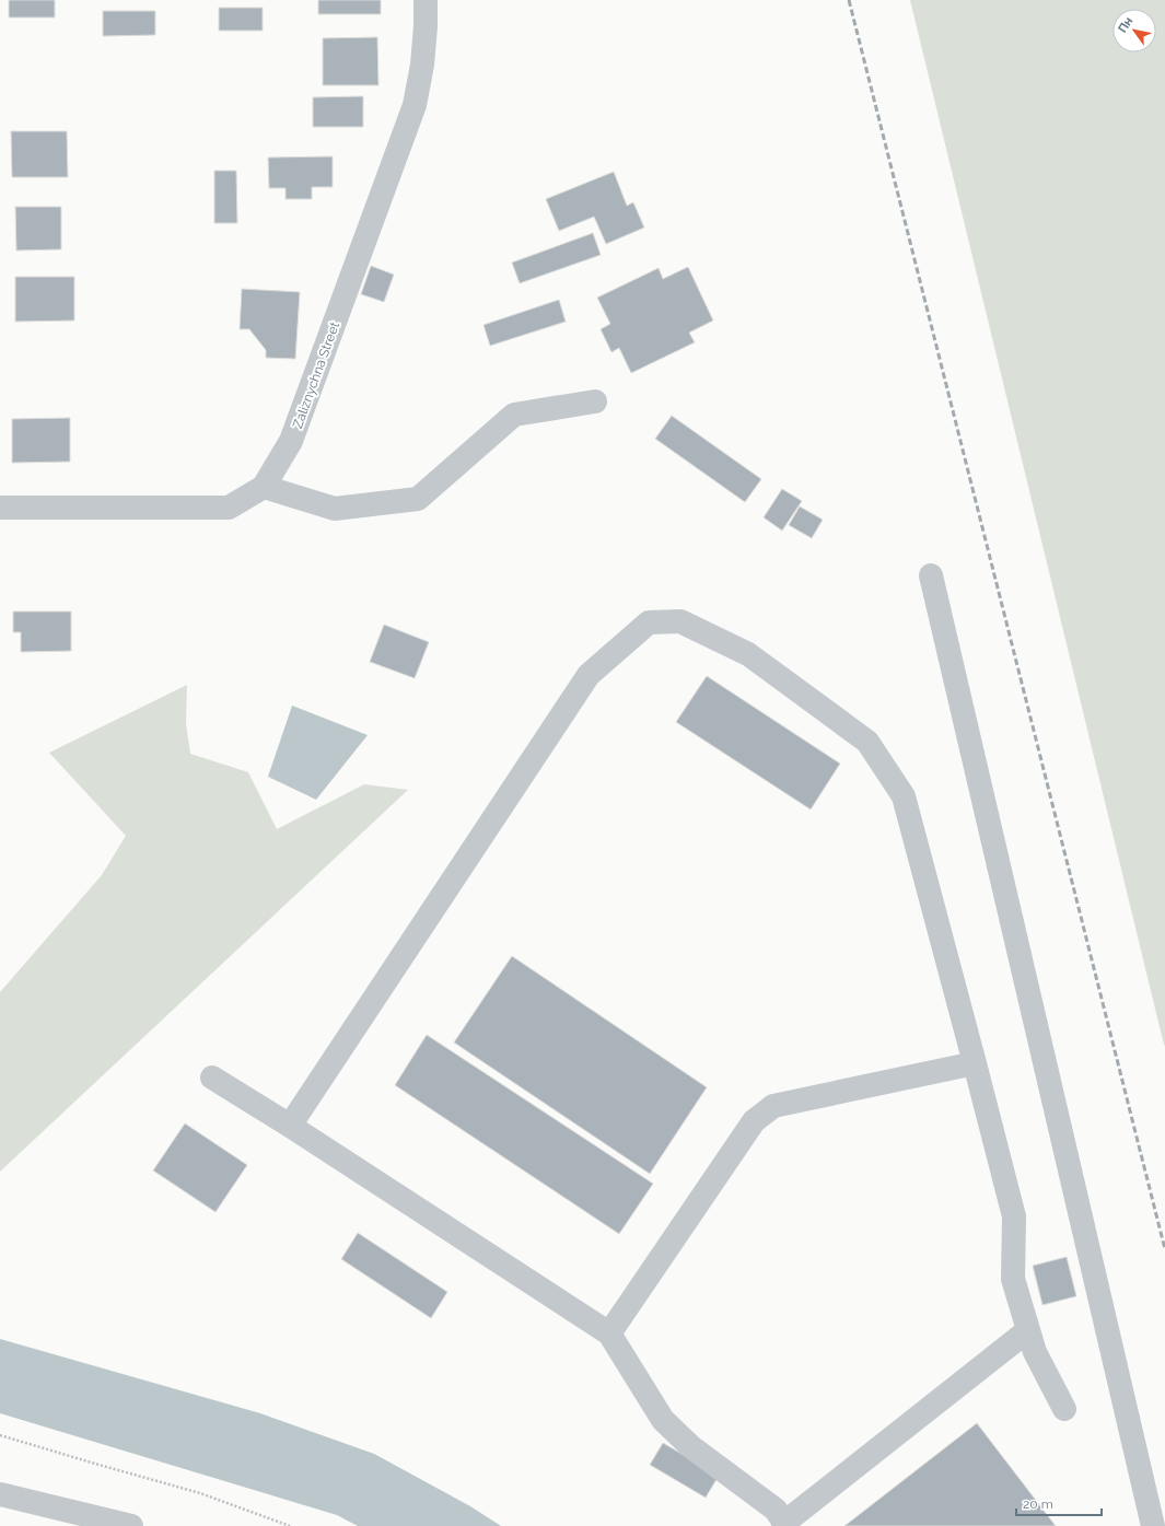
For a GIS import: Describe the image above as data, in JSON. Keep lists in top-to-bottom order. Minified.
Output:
{"streets":{"street":["Zaliznychna Street"]},"scale_bar":"20 m","north":"top left"}
